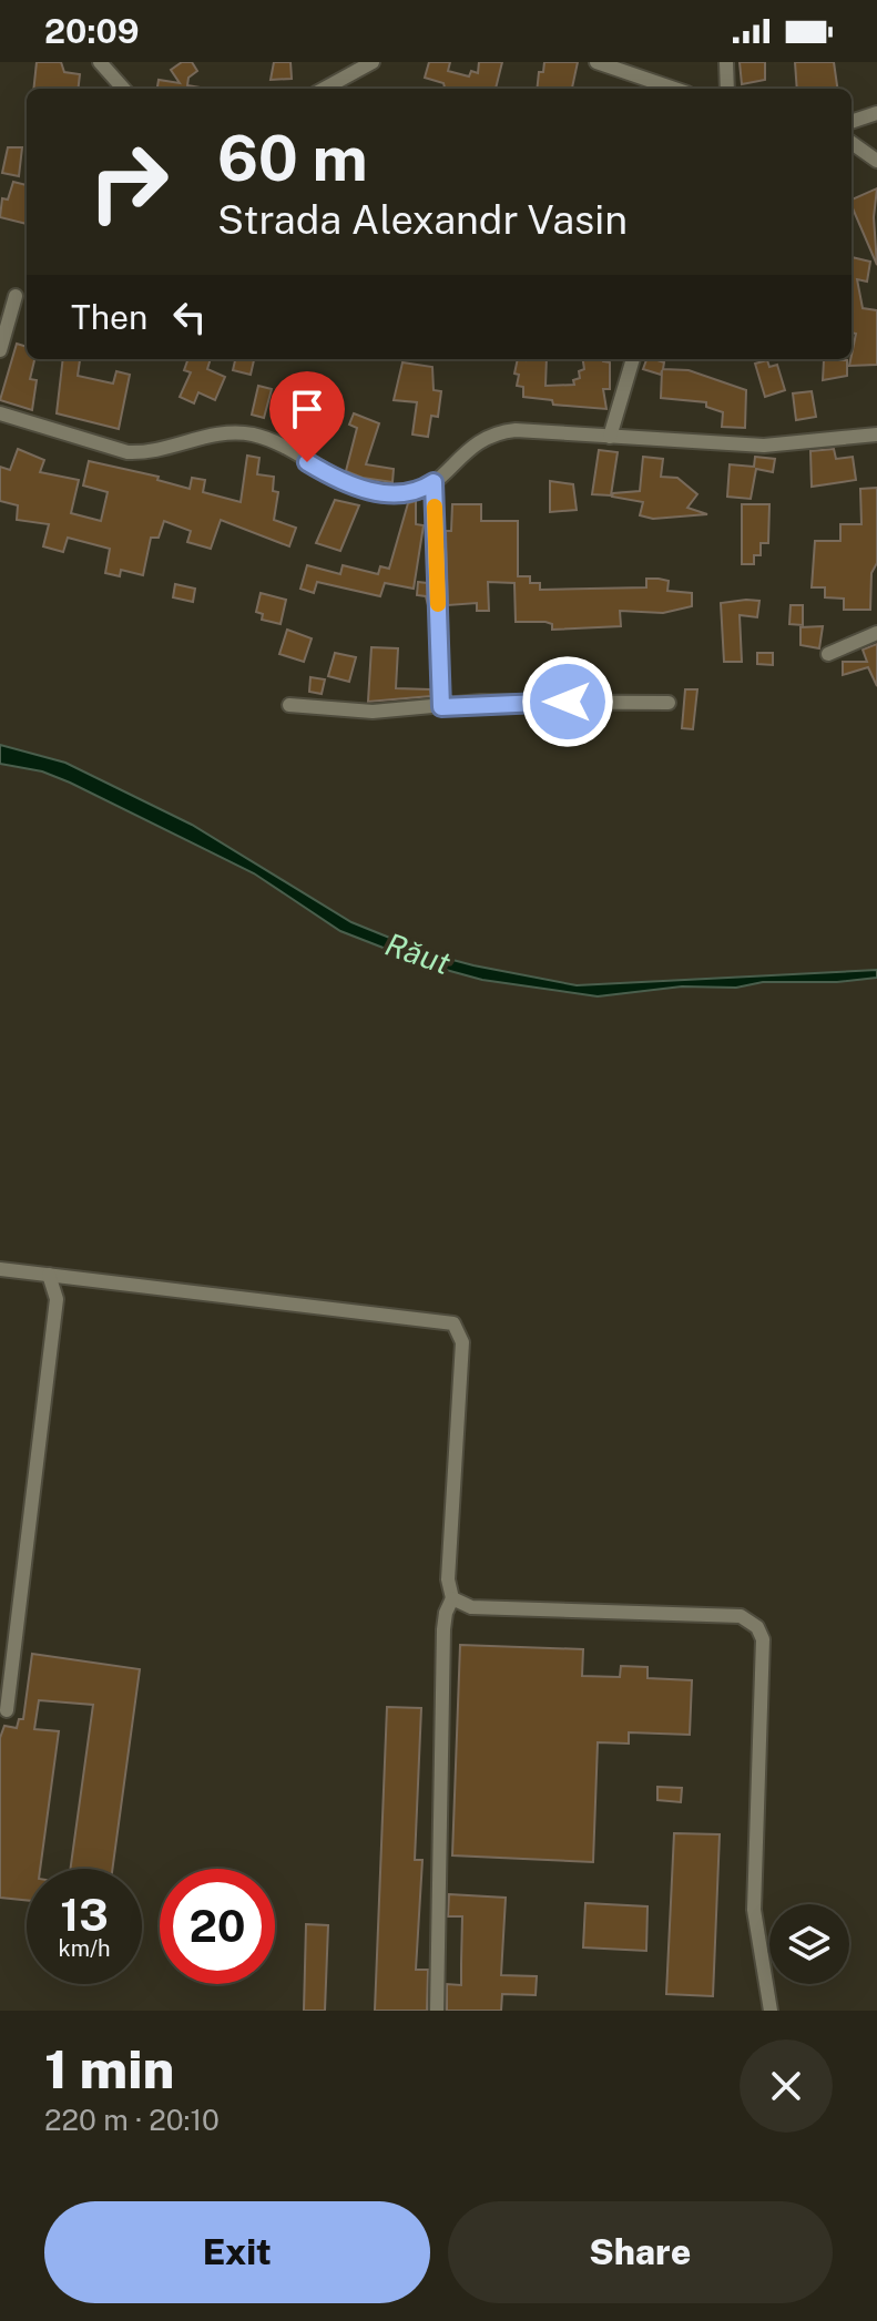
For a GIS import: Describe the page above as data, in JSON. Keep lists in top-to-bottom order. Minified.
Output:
{"water":["Răut"],"page":{"status":"20:09","turn":["60 m","Strada Alexandr Vasin"],"then":"Then","speed":"13 km/h","limit":"20","heading":["1 min","220 m · 20:10"],"buttons":["Exit","Share"]}}
